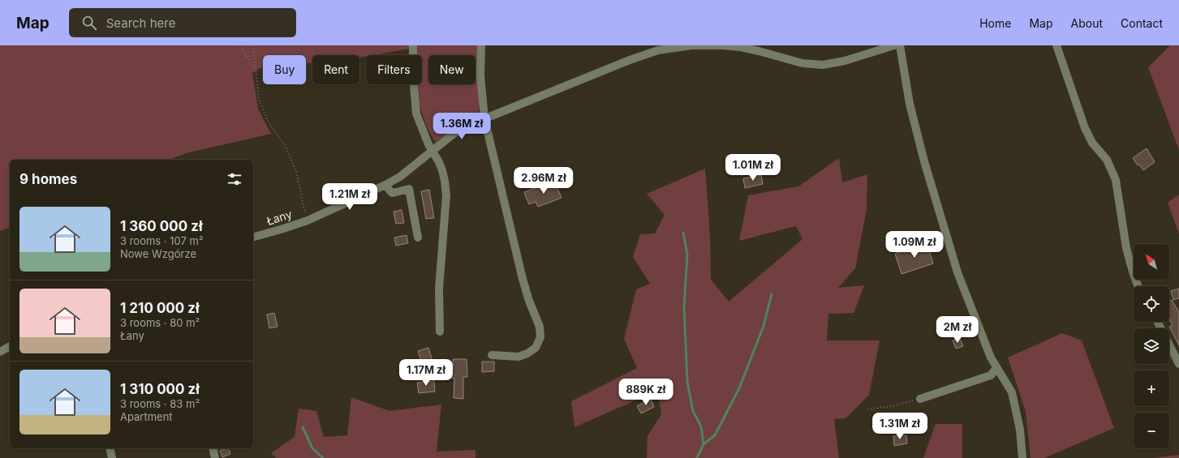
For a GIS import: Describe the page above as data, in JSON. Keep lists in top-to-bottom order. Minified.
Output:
{"streets":{"street":["Łany"]},"north":"top left","page":{"header":"Map","search":"Search here","nav":["Home","Map","About","Contact"],"chip":["Buy","Rent","Filters","New"],"price":["1.36M zł","1.01M zł","2.96M zł","1.21M zł","1.09M zł","2M zł","1.17M zł","889K zł","1.31M zł"],"heading":"9 homes","list":[{"name":"1 360 000 zł","note":"3 rooms · 107 m² · Nowe Wzgórze"},{"name":"1 210 000 zł","note":"3 rooms · 80 m² · Łany"},{"name":"1 310 000 zł","note":"3 rooms · 83 m² · Apartment"}],"map_buttons":["+","−"]}}
